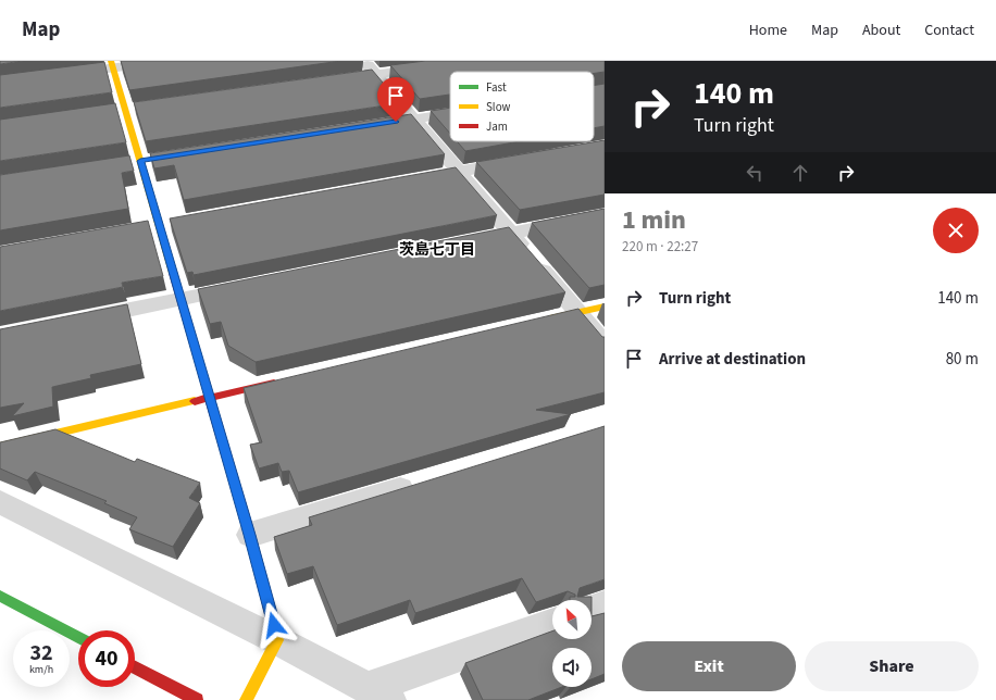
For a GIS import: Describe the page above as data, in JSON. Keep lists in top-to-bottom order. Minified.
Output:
{"districts":["茨島七丁目"],"legend":["Fast","Slow","Jam"],"north":"top left","page":{"header":"Map","nav":["Home","Map","About","Contact"],"turn":["140 m","Turn right"],"heading":["1 min","220 m · 22:27"],"list":[{"name":"Turn right","value":"140 m"},{"name":"Arrive at destination","value":"80 m"}],"speed":"32 km/h","limit":"40","buttons":["Exit","Share"]}}
